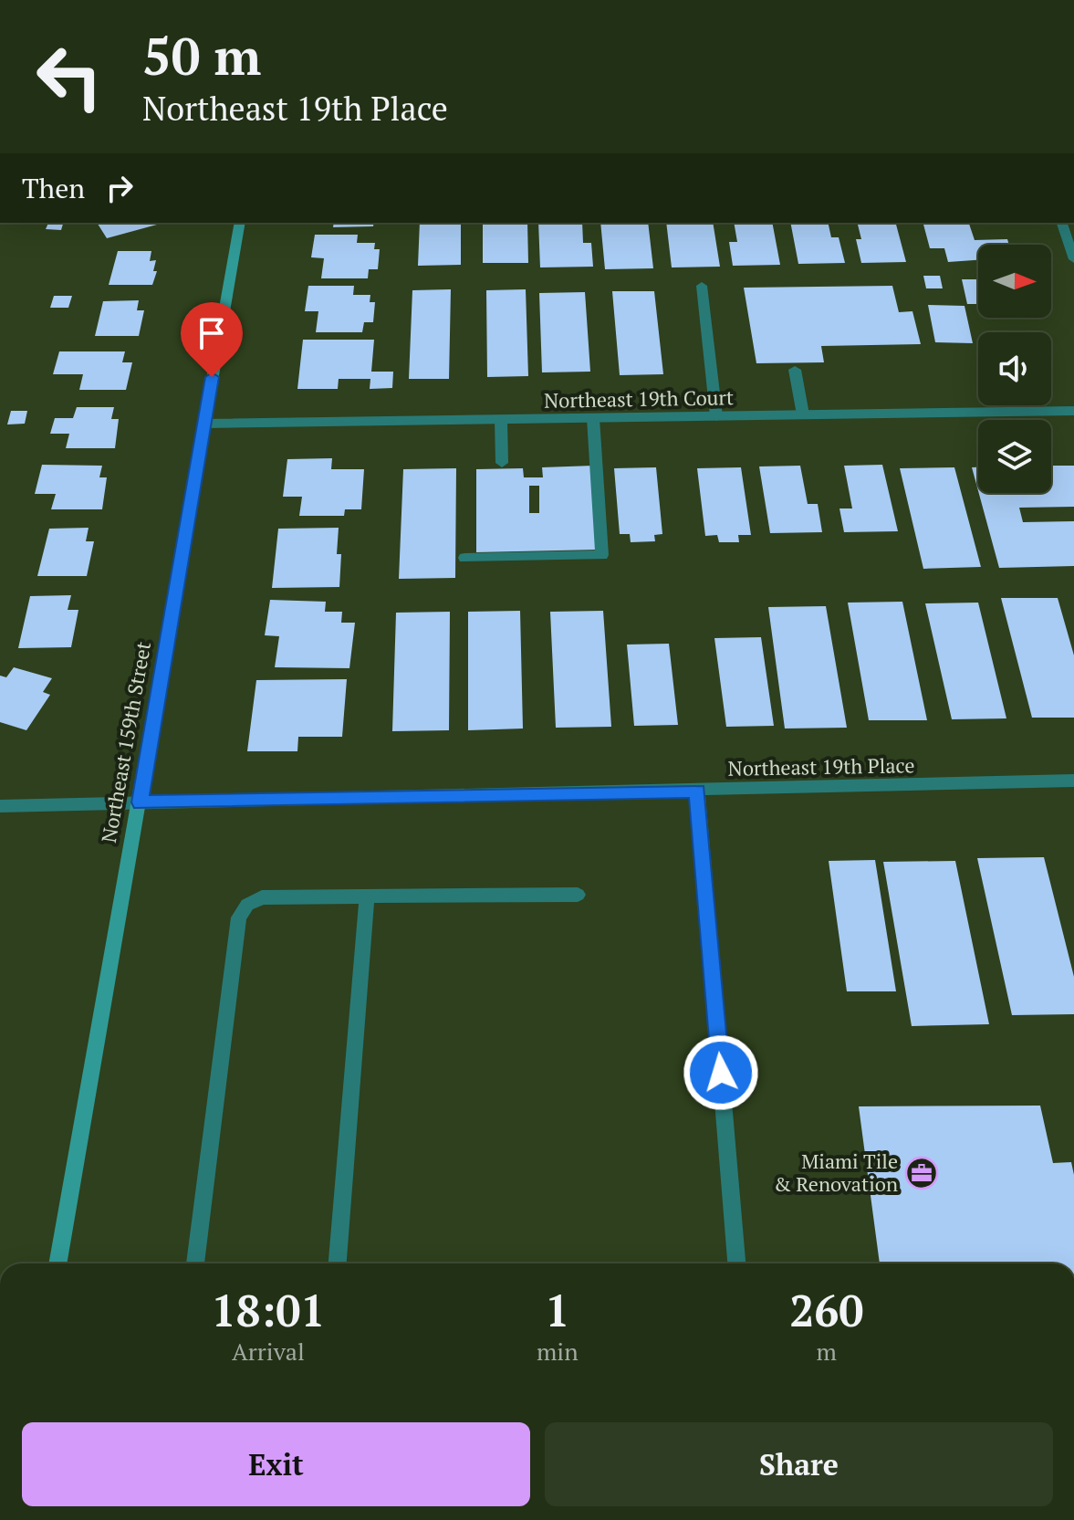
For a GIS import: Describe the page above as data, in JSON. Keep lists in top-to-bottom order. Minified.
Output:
{"streets":{"street":["Northeast 19th Court","Northeast 159th Street","Northeast 19th Place"]},"crossings":[["Northeast 19th Court","Northeast 159th Street"],["Northeast 159th Street","Northeast 19th Place"]],"places":{"office":["Miami Tile & Renovation"]},"north":"right","page":{"turn":["50 m","Northeast 19th Place"],"then":"Then","eta":["18:01","Arrival","1","min","260","m"],"buttons":["Exit","Share"]}}
